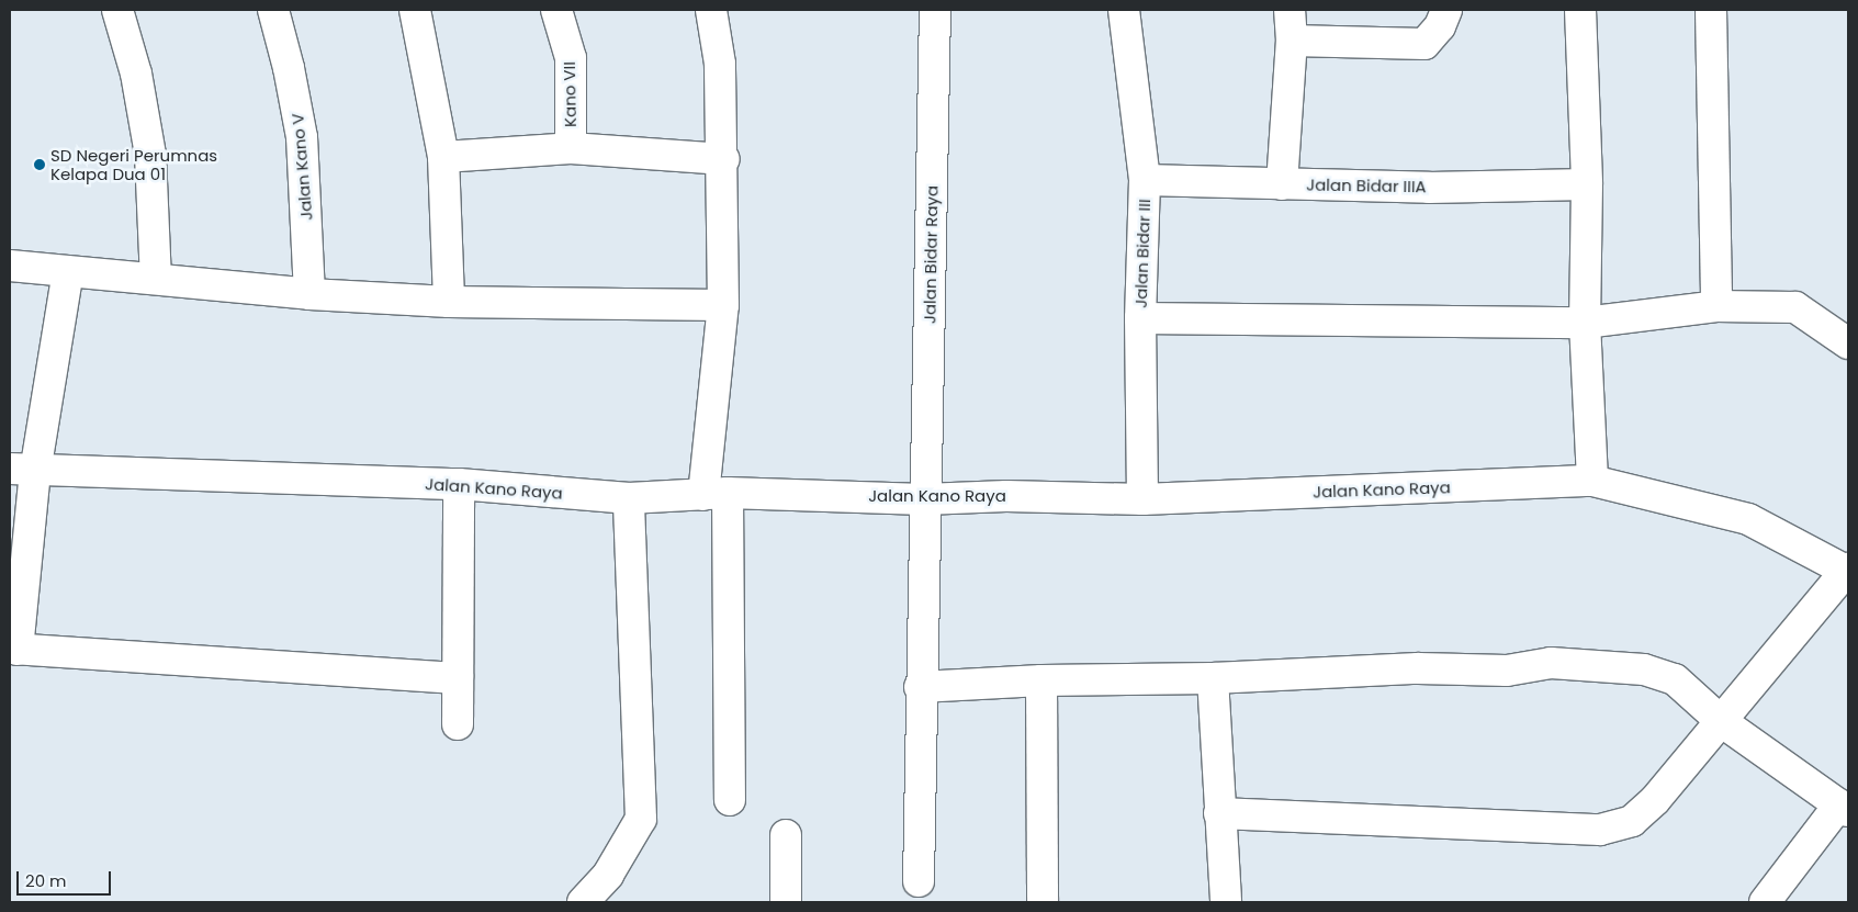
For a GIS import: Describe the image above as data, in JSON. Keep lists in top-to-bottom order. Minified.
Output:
{"streets":{"street":["Kano VII","Jalan Kano V","Jalan Bidar IIIA","Jalan Bidar III","Jalan Bidar Raya","Jalan Kano Raya"]},"crossings":[["Jalan Bidar IIIA","Jalan Bidar III"],["Jalan Bidar III","Jalan Kano Raya"],["Jalan Bidar Raya","Jalan Kano Raya"]],"places":["SD Negeri Perumnas Kelapa Dua 01"],"scale_bar":"20 m"}
